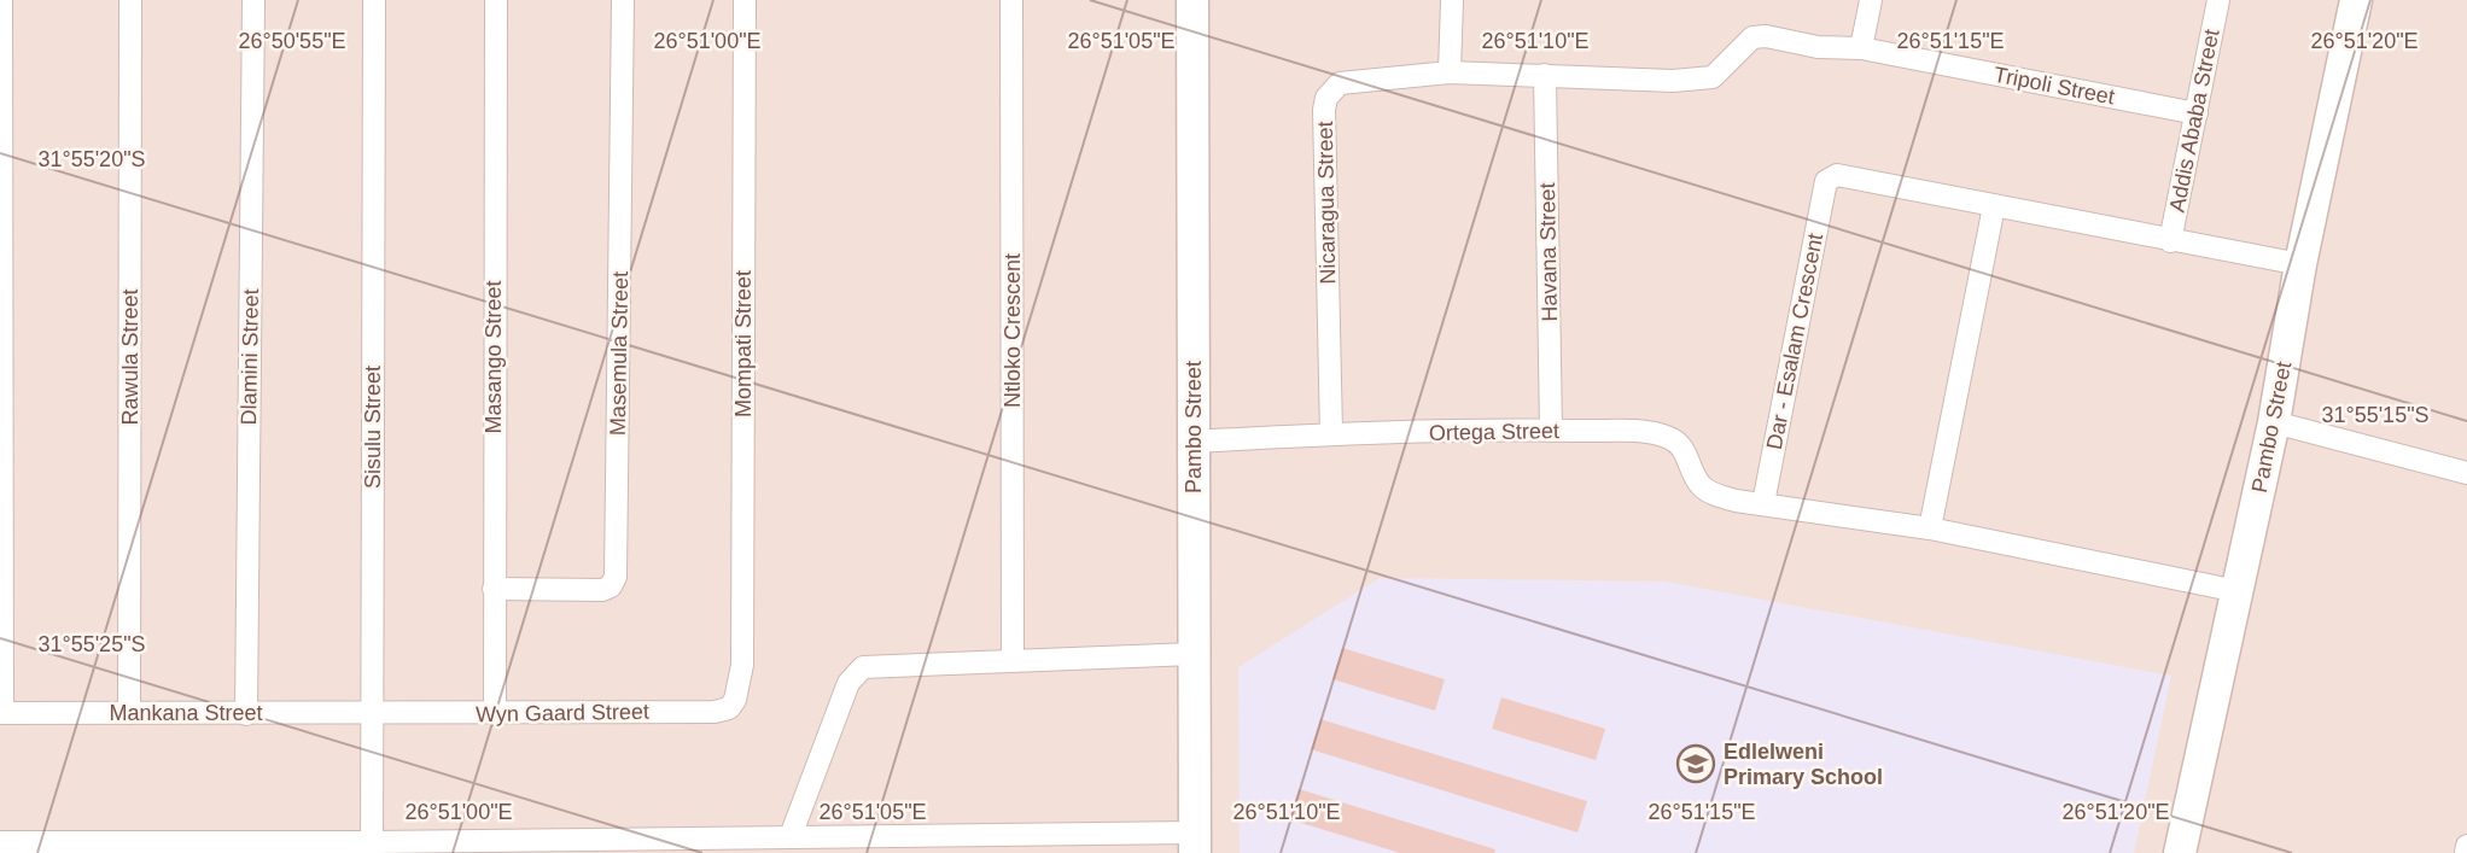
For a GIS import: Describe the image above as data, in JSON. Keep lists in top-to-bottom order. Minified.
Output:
{"streets":{"street":["Tripoli Street","Addis Ababa Street","Nicaragua Street","Havana Street","Ntloko Crescent","Dar - Esalam Crescent","Mompati Street","Masemula Street","Rawula Street","Dlamini Street","Masango Street","Sisulu Street","Pambo Street","Ortega Street","Mankana Street","Wyn Gaard Street"]},"crossings":[["Tripoli Street","Addis Ababa Street"],["Tripoli Street","Nicaragua Street"],["Tripoli Street","Havana Street"],["Addis Ababa Street","Dar - Esalam Crescent"],["Nicaragua Street","Havana Street"],["Nicaragua Street","Ortega Street"],["Havana Street","Ortega Street"],["Dar - Esalam Crescent","Pambo Street"],["Dar - Esalam Crescent","Ortega Street"],["Mompati Street","Wyn Gaard Street"],["Masemula Street","Masango Street"],["Rawula Street","Mankana Street"],["Dlamini Street","Mankana Street"],["Masango Street","Wyn Gaard Street"],["Sisulu Street","Mankana Street"],["Sisulu Street","Wyn Gaard Street"],["Pambo Street","Ortega Street"],["Mankana Street","Wyn Gaard Street"]],"places":{"school or university":["Edlelweni Primary School"]},"coordinates":["26°50'55\"E","26°51'00\"E","26°51'05\"E","26°51'10\"E","26°51'15\"E","26°51'20\"E","31°55'20\"S","31°55'15\"S","31°55'25\"S"]}
